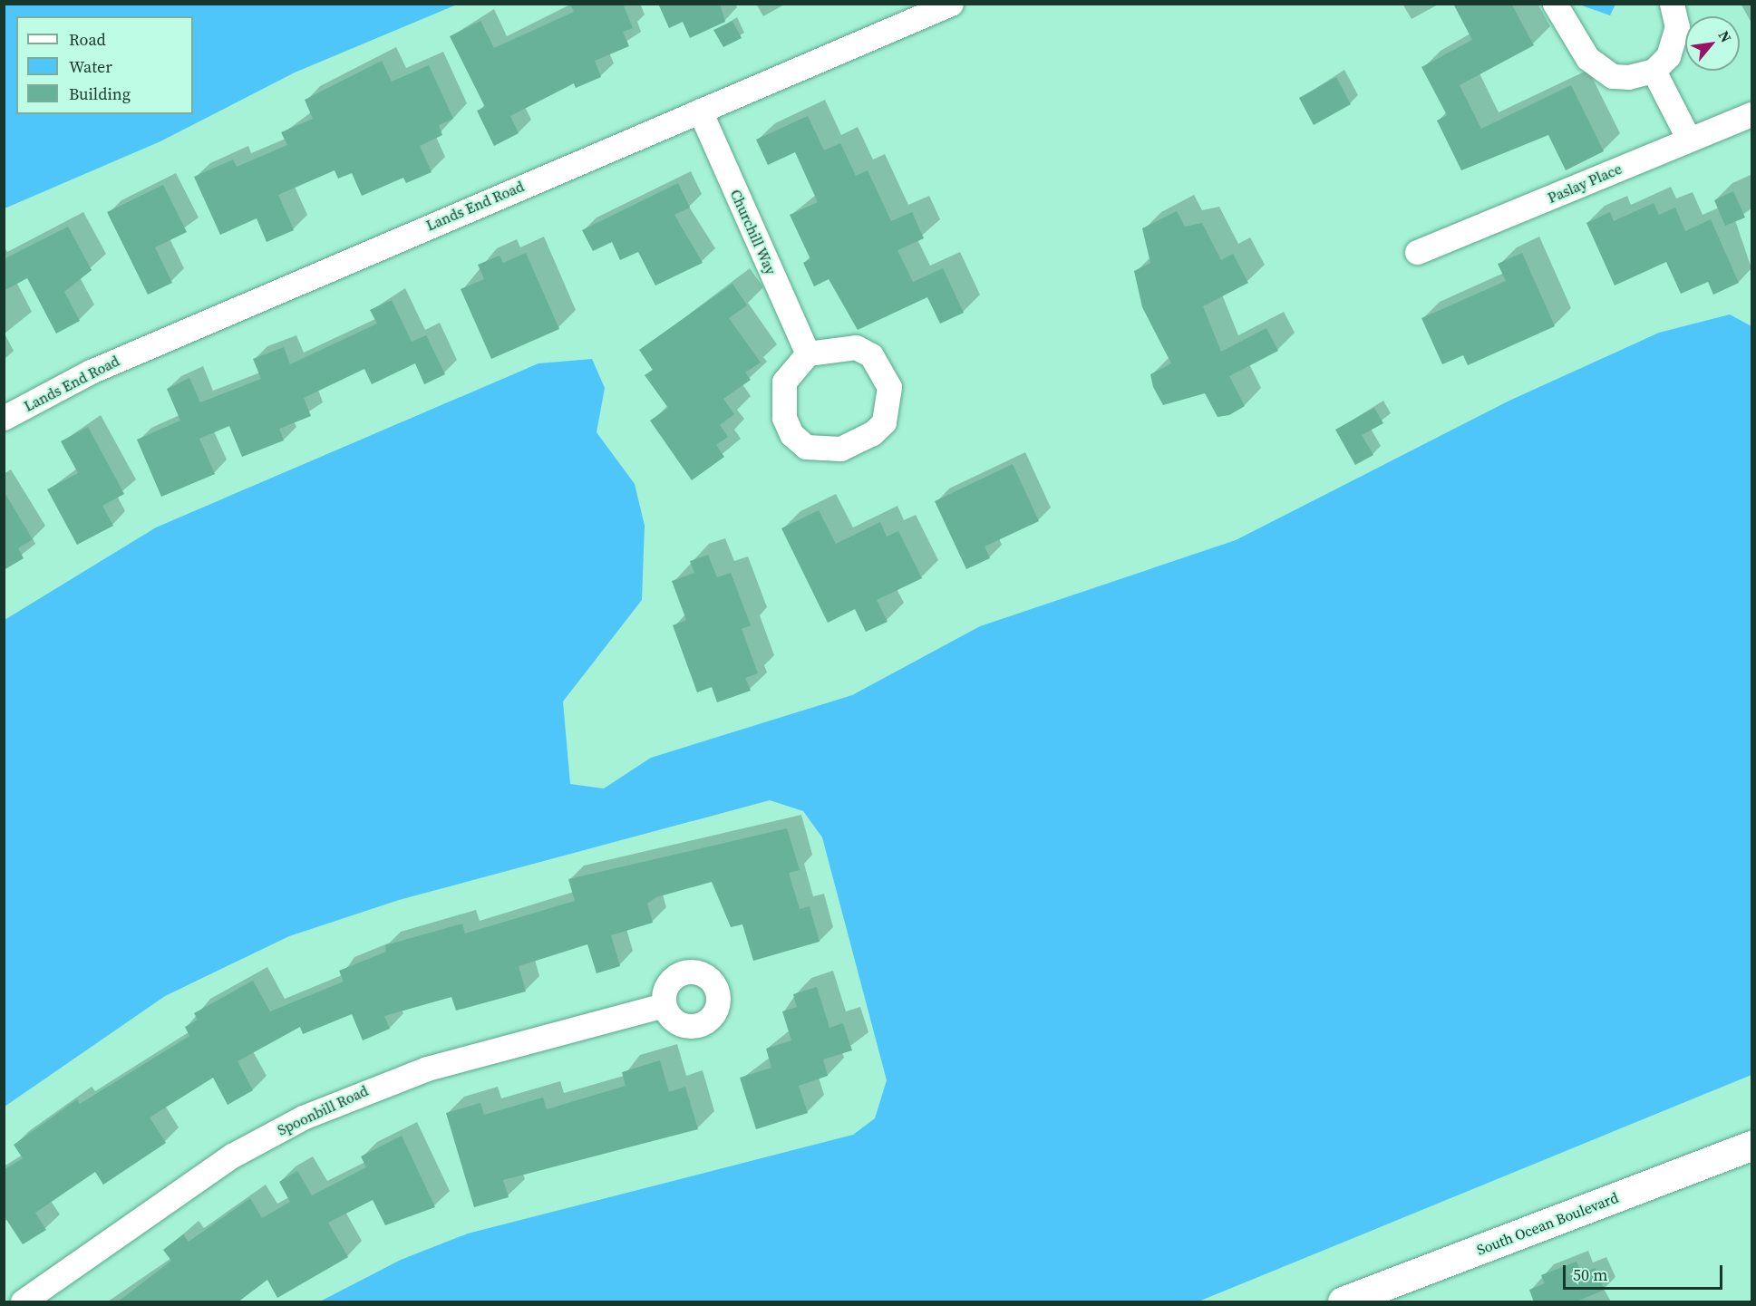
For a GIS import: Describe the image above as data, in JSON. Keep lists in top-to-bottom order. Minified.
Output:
{"streets":{"main road":["South Ocean Boulevard"],"street":["Paslay Place","Lands End Road","Churchill Way","Spoonbill Road"]},"crossings":[["Lands End Road","Churchill Way"]],"legend":["Road","Water","Building"],"scale_bar":"50 m","north":"top right"}
